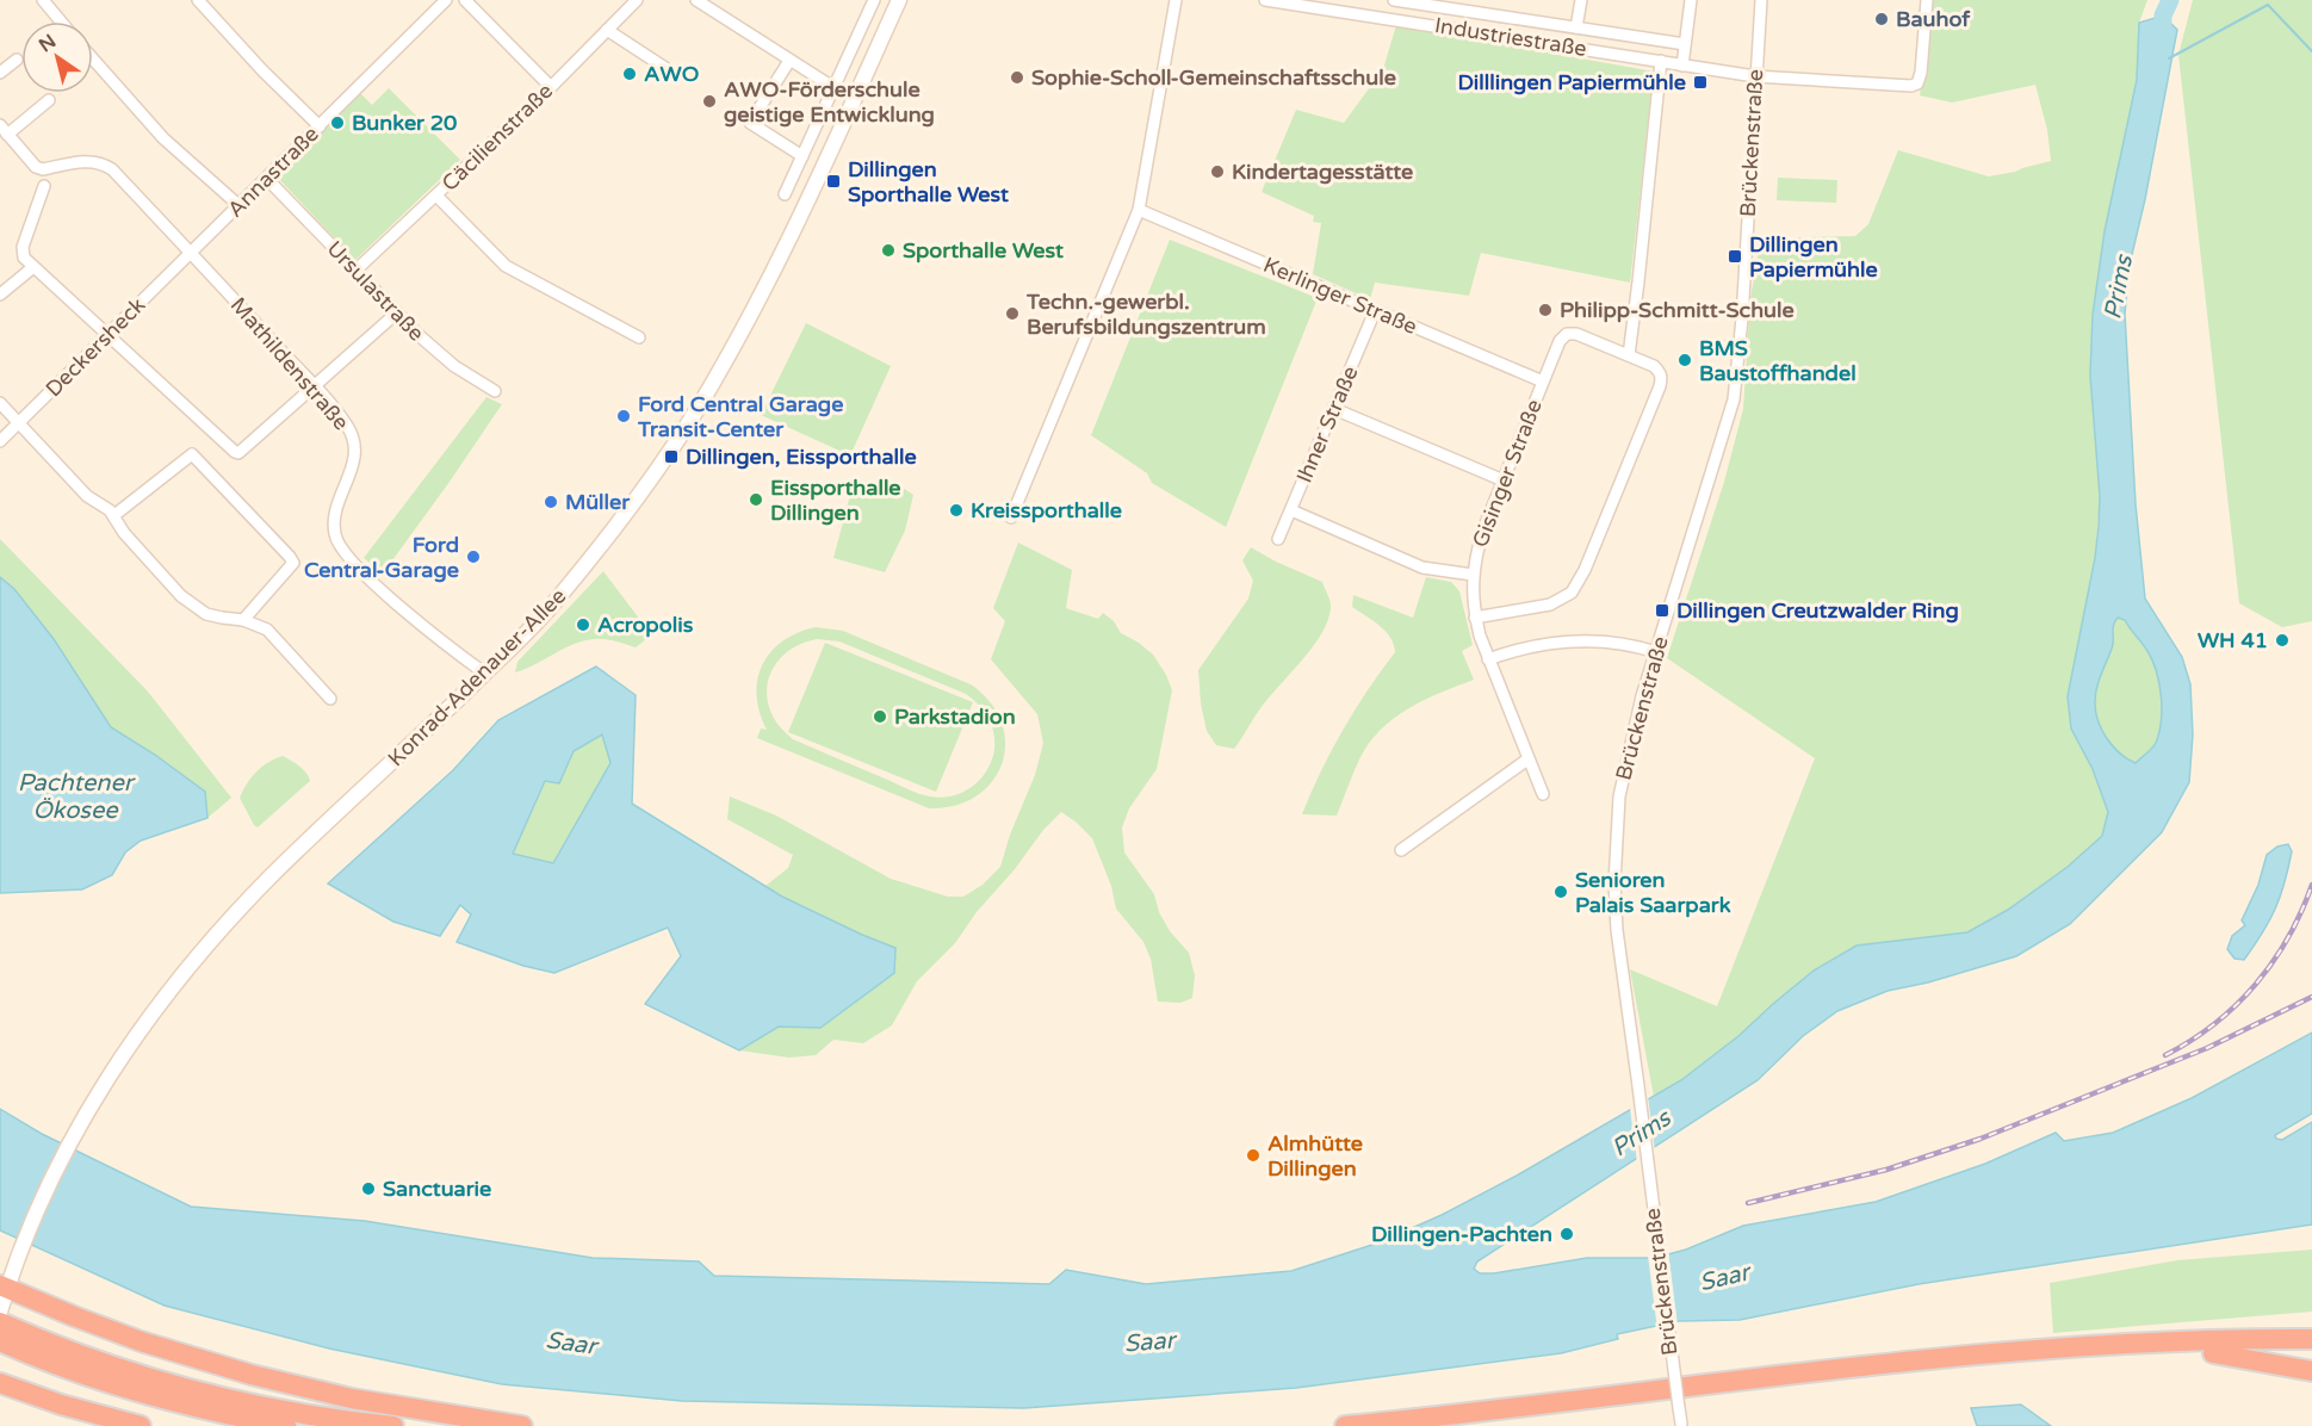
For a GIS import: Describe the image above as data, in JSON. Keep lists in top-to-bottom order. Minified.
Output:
{"streets":{"street":["Industriestraße","Cäcilienstraße","Brückenstraße","Annastraße","Ursulastraße","Kerlinger Straße","Deckersheck","Mathildenstraße","Ihner Straße","Gisinger Straße","Konrad-Adenauer-Allee"]},"crossings":[["Industriestraße","Brückenstraße"],["Cäcilienstraße","Ursulastraße"],["Annastraße","Ursulastraße"],["Annastraße","Deckersheck"],["Annastraße","Mathildenstraße"],["Kerlinger Straße","Ihner Straße"],["Kerlinger Straße","Gisinger Straße"],["Deckersheck","Mathildenstraße"],["Mathildenstraße","Konrad-Adenauer-Allee"]],"water":["Prims","Pachtener Ökosee","Saar"],"places":{"other":["Bauhof","AWO","Sophie-Scholl-Gemeinschaftsschule","AWO-Förderschule geistige Entwicklung","Bunker 20","Kindertagesstätte","Sporthalle West","Philipp-Schmitt-Schule","Techn.-gewerbl. Berufsbildungszentrum","BMS Baustoffhandel","Ford Central Garage Transit-Center","Eissporthalle Dillingen","Müller","Kreissporthalle","Ford Central-Garage","Acropolis","WH 41","Parkstadion","Senioren Palais Saarpark","Almhütte Dillingen","Sanctuarie","Dillingen-Pachten"],"transit":["Dilllingen Papiermühle","Dillingen Sporthalle West","Dillingen Papiermühle","Dillingen, Eissporthalle","Dillingen Creutzwalder Ring"]},"north":"top left"}
